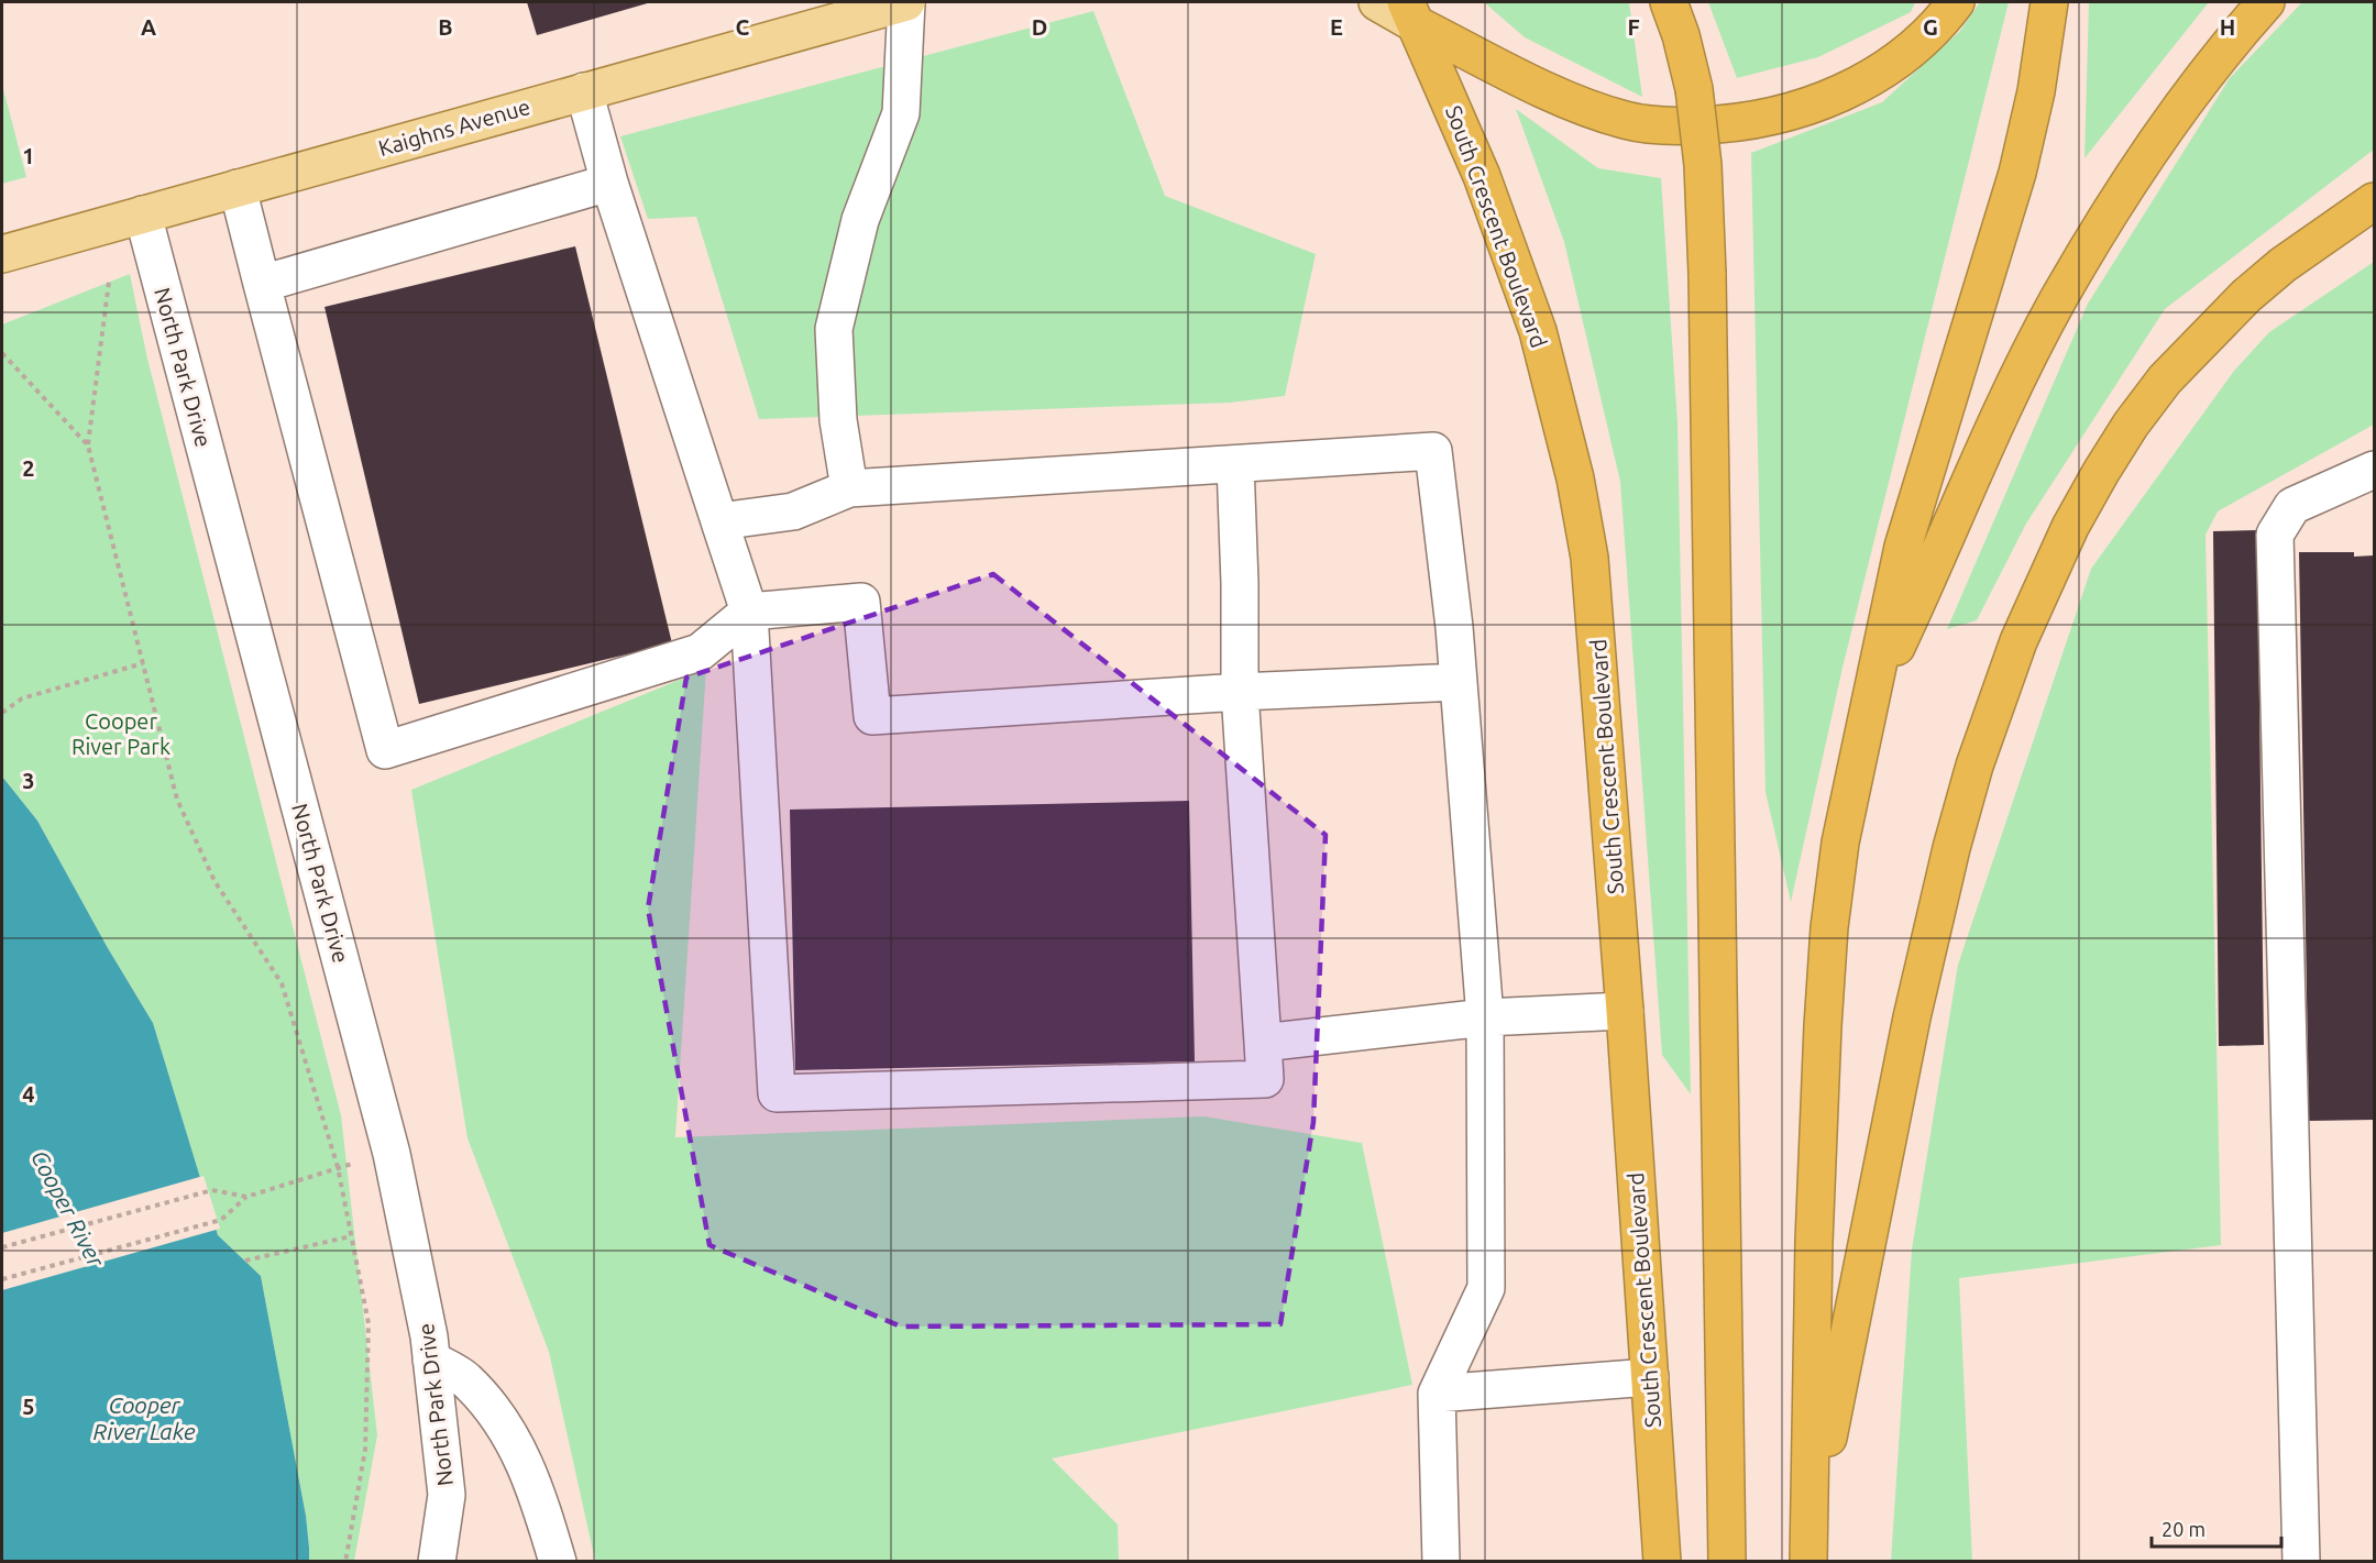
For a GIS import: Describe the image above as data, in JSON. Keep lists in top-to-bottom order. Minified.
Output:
{"streets":{"highway":["South Crescent Boulevard"],"main road":["Kaighns Avenue"],"street":["North Park Drive"]},"crossings":[["Kaighns Avenue","North Park Drive"]],"water":["Cooper River","Cooper River Lake"],"parks":["Cooper River Park"],"scale_bar":"20 m","grid":{"columns":["A","B","C","D","E","F","G","H"],"rows":["1","2","3","4","5"]}}
